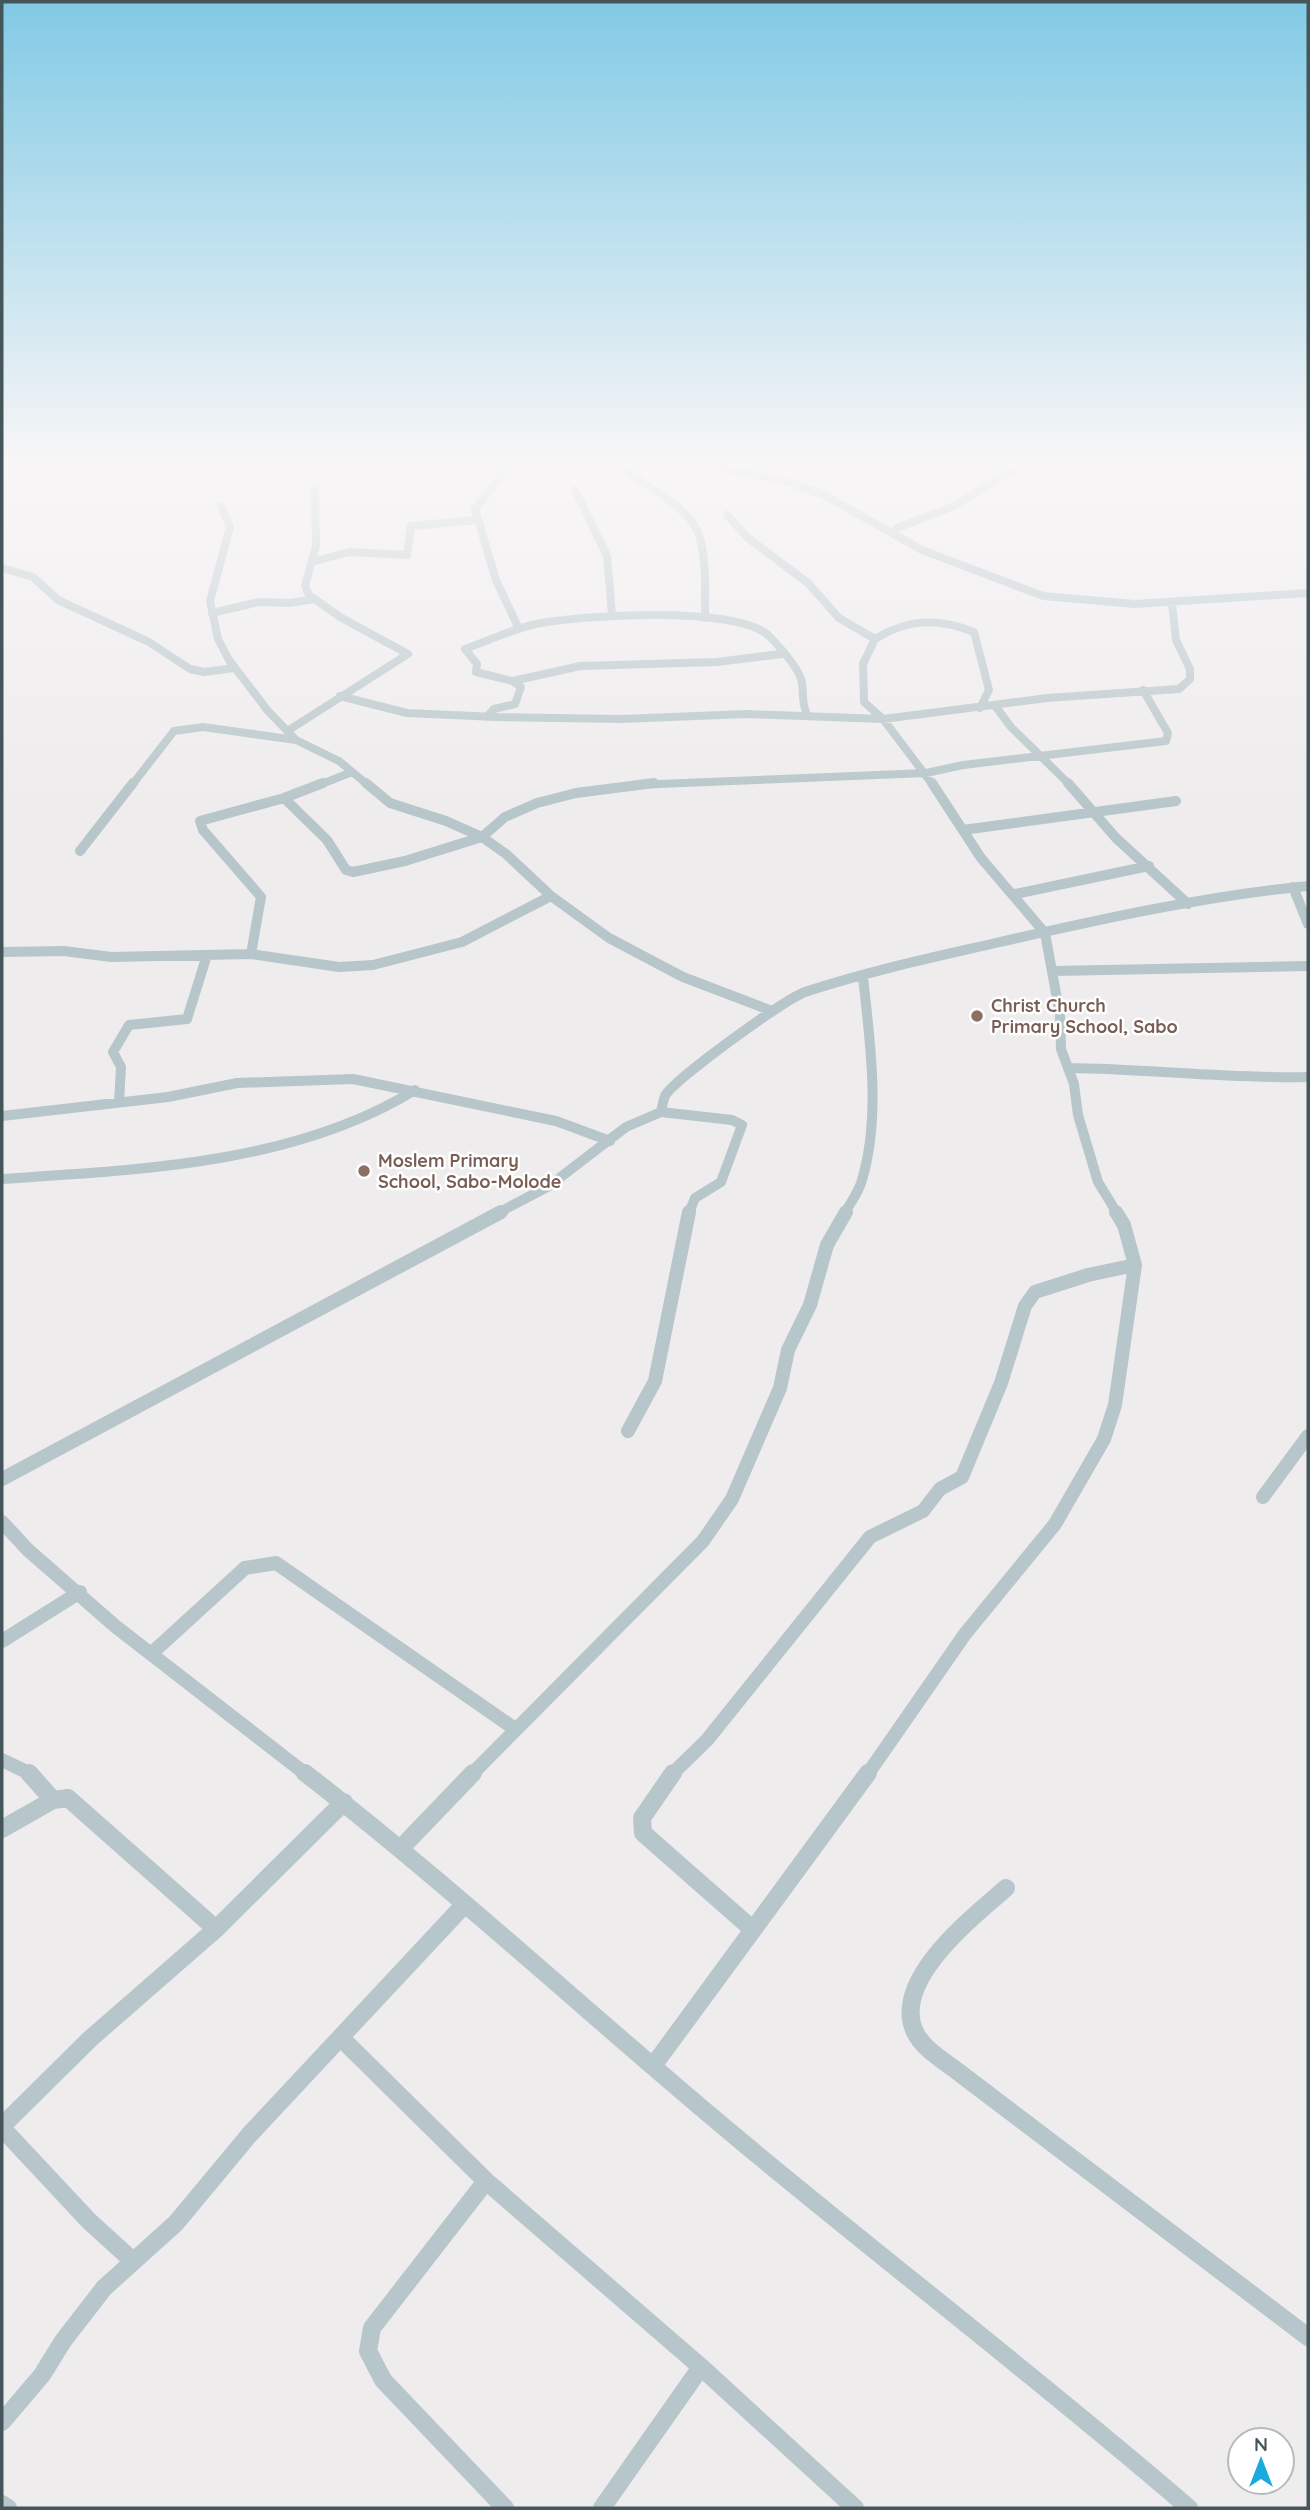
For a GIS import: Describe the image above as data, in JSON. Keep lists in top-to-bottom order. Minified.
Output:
{"places":["Christ Church Primary School, Sabo","Moslem Primary School, Sabo-Molode"],"north":"top"}
